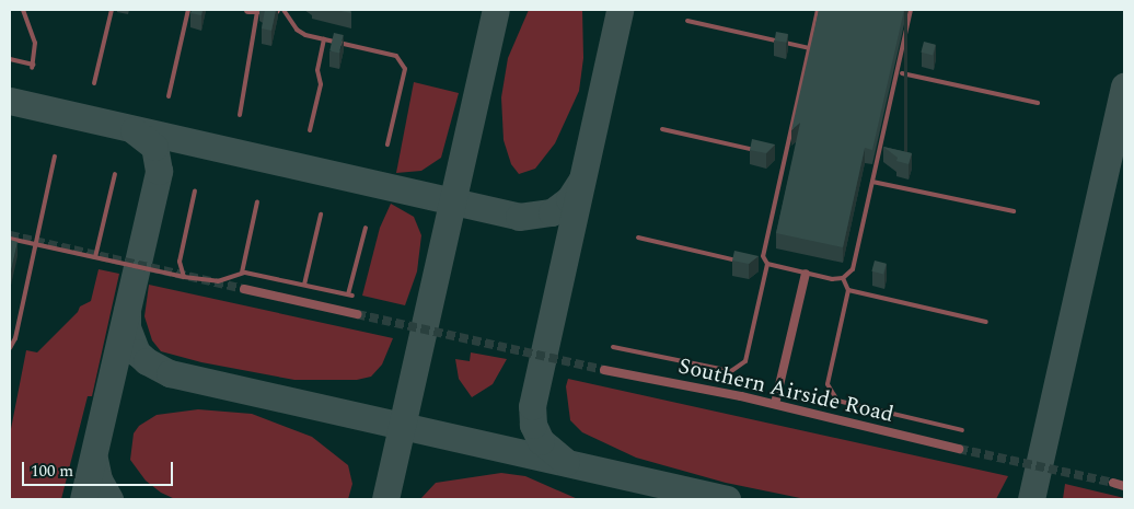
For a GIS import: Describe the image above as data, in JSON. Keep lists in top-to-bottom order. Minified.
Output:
{"streets":{"street":["Southern Airside Road"]},"scale_bar":"100 m"}
